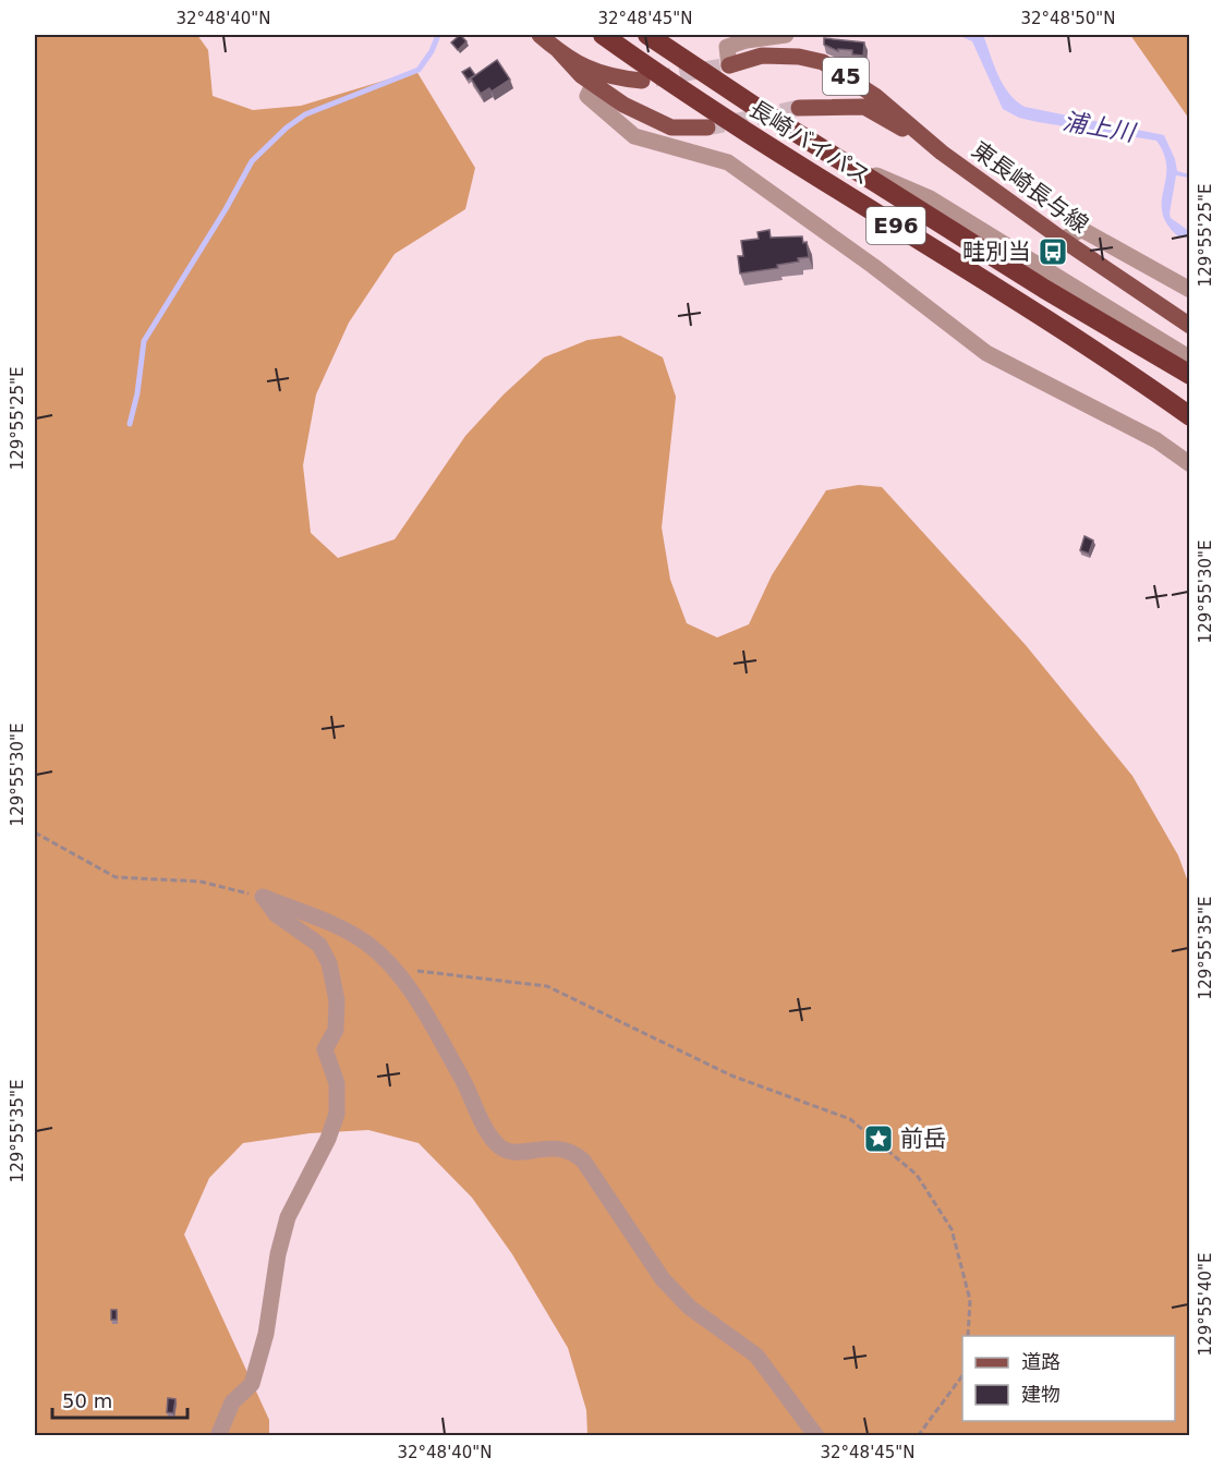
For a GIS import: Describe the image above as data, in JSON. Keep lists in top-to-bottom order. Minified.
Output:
{"streets":{"highway":["長崎バイパス","E96"],"main road":["45","東長崎長与線"]},"water":["浦上川"],"places":{"bus stop":["畦別当"],"place":["前岳"]},"legend":["道路","建物"],"scale_bar":"50 m","coordinates":["32°48'40\"N","32°48'45\"N","32°48'50\"N","129°55'25\"E","129°55'30\"E","129°55'35\"E","129°55'40\"E"]}
